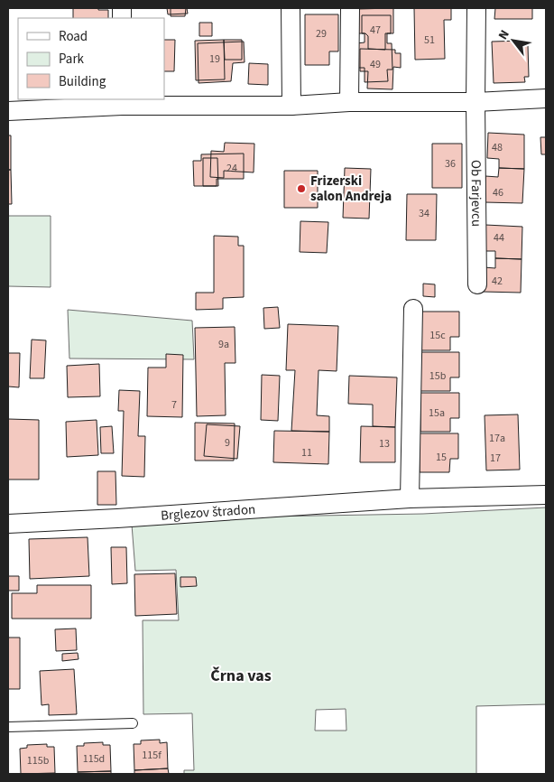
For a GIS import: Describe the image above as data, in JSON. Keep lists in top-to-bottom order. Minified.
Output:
{"streets":{"street":["Ob Farjevcu","Brglezov štradon"]},"districts":["Črna vas"],"places":["Frizerski salon Andreja"],"house_numbers":["47","29","51","19","49","48","36","24","46","34","44","42","15c","9a","15b","7","15a","17a","9","13","11","15","17","115f","115d","115b"],"legend":["Road","Park","Building"],"north":"top left"}
